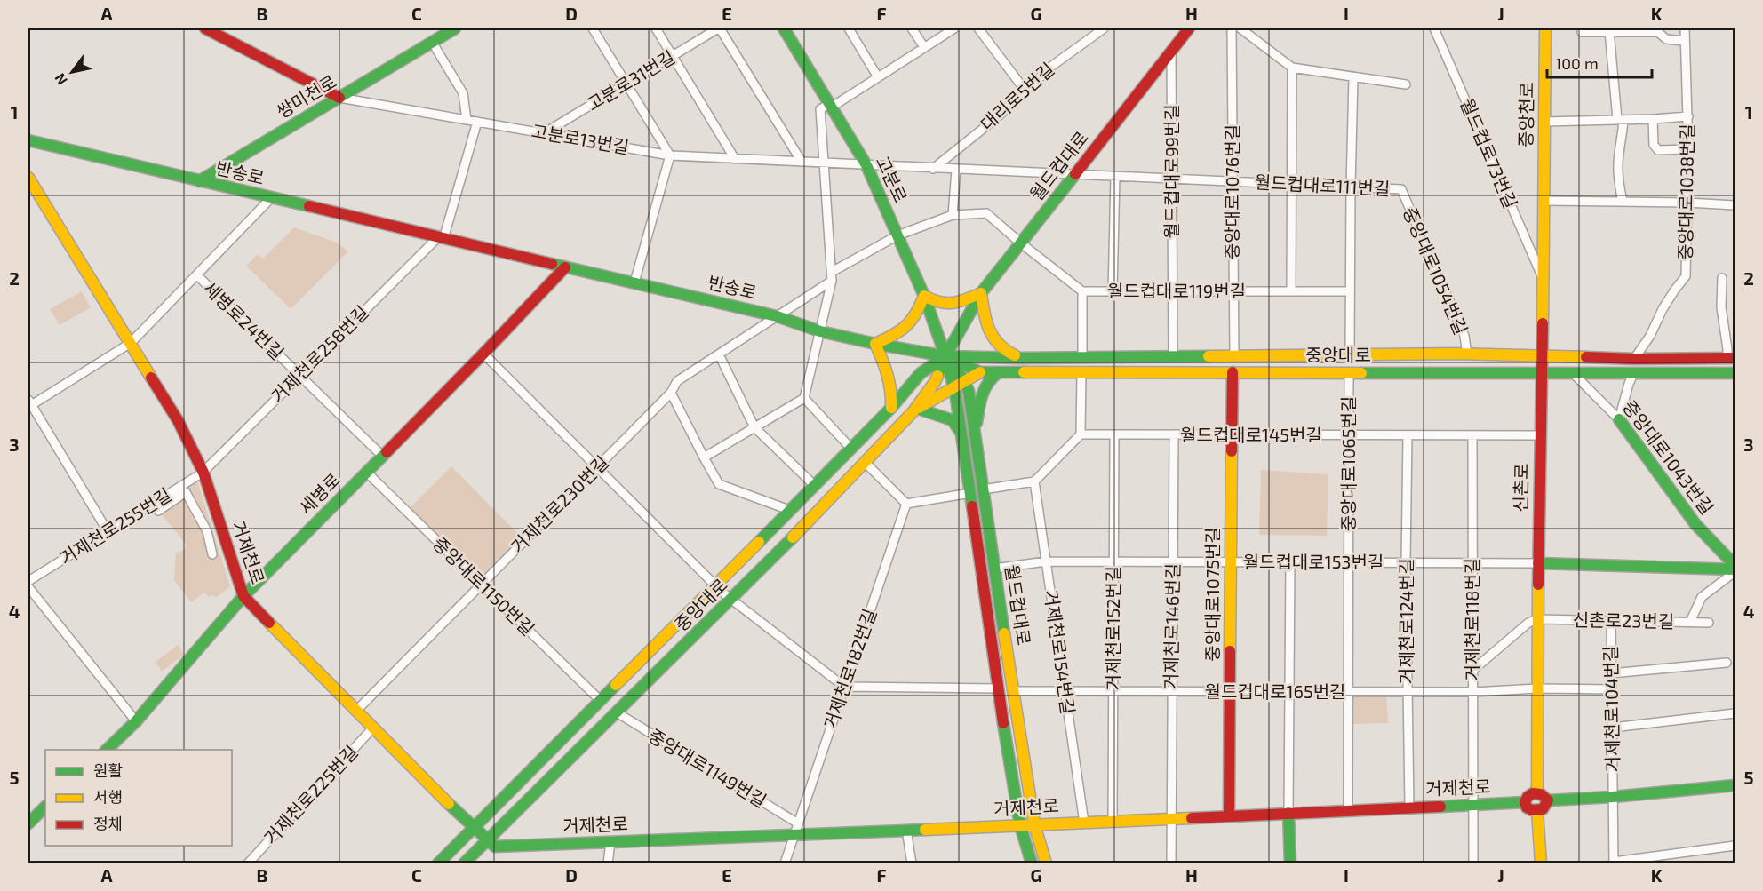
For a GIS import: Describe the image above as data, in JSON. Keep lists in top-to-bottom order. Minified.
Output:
{"streets":{"main road":["쌍미천로","중앙천로","월드컵대로","반송로","고분로","중앙대로","중앙대로1043번길","신촌로","세병로","거제천로","중앙대로1075번길"],"street":["고분로31번길","대리로5번길","고분로13번길","월드컵로73번길","월드컵대로99번길","월드컵대로111번길","중앙대로1076번길","중앙대로1038번길","중앙대로1054번길","월드컵대로119번길","세병로24번길","거제천로258번길","월드컵대로145번길","중앙대로1065번길","거제천로230번길","거제천로255번길","월드컵대로153번길","중앙대로1150번길","거제천로118번길","거제천로124번길","신촌로23번길","거제천로146번길","거제천로152번길","거제천로154번길","거제천로182번길","월드컵대로165번길","거제천로104번길","중앙대로1149번길","거제천로225번길"]},"crossings":[["고분로31번길","고분로13번길"],["쌍미천로","고분로13번길"],["쌍미천로","반송로"],["대리로5번길","고분로13번길"],["중앙천로","월드컵로73번길"],["중앙천로","중앙대로"],["중앙천로","신촌로"],["고분로13번길","고분로"],["고분로13번길","월드컵대로111번길"],["월드컵대로","월드컵대로99번길"],["월드컵대로","반송로"],["월드컵대로","고분로"],["월드컵대로","월드컵대로111번길"],["월드컵대로","월드컵대로119번길"],["월드컵대로","중앙대로"],["월드컵대로","거제천로"],["월드컵대로","월드컵대로153번길"],["월드컵대로","월드컵대로165번길"],["월드컵대로99번길","월드컵대로111번길"],["월드컵대로99번길","월드컵대로119번길"],["월드컵대로99번길","중앙대로"],["반송로","고분로"],["반송로","거제천로258번길"],["반송로","중앙대로"],["반송로","세병로"],["반송로","거제천로230번길"],["고분로","월드컵대로119번길"],["고분로","중앙대로"],["고분로","거제천로230번길"],["월드컵대로111번길","중앙대로1076번길"],["월드컵대로111번길","중앙대로1054번길"],["중앙대로1076번길","월드컵대로119번길"],["중앙대로1076번길","중앙대로"],["중앙대로1038번길","중앙대로"],["중앙대로1054번길","중앙대로"],["월드컵대로119번길","중앙대로"],["월드컵대로119번길","거제천로230번길"],["세병로24번길","거제천로258번길"],["세병로24번길","세병로"],["거제천로258번길","거제천로255번길"],["거제천로258번길","거제천로"],["중앙대로","중앙대로1043번길"],["중앙대로","중앙대로1065번길"],["중앙대로","신촌로"],["중앙대로","거제천로"],["중앙대로","중앙대로1150번길"],["중앙대로","중앙대로1075번길"],["중앙대로","중앙대로1149번길"],["월드컵대로145번길","중앙대로1065번길"],["월드컵대로145번길","신촌로"],["월드컵대로145번길","중앙대로1075번길"],["월드컵대로145번길","거제천로118번길"],["월드컵대로145번길","거제천로124번길"],["월드컵대로145번길","거제천로146번길"],["월드컵대로145번길","거제천로152번길"],["중앙대로1065번길","거제천로"],["중앙대로1065번길","월드컵대로153번길"],["중앙대로1065번길","월드컵대로165번길"],["신촌로","거제천로"],["신촌로","월드컵대로153번길"],["신촌로","신촌로23번길"],["신촌로","월드컵대로165번길"],["세병로","거제천로"],["세병로","중앙대로1150번길"],["거제천로230번길","거제천로"],["거제천로230번길","중앙대로1150번길"],["거제천로255번길","거제천로"],["거제천로","중앙대로1075번길"],["거제천로","거제천로118번길"],["거제천로","거제천로124번길"],["거제천로","거제천로146번길"],["거제천로","거제천로152번길"],["거제천로","거제천로154번길"],["거제천로","거제천로182번길"],["거제천로","거제천로225번길"],["월드컵대로153번길","중앙대로1075번길"],["월드컵대로153번길","거제천로118번길"],["월드컵대로153번길","거제천로124번길"],["월드컵대로153번길","거제천로146번길"],["월드컵대로153번길","거제천로152번길"],["월드컵대로153번길","거제천로154번길"],["중앙대로1075번길","월드컵대로165번길"],["거제천로118번길","월드컵대로165번길"],["거제천로124번길","월드컵대로165번길"],["신촌로23번길","거제천로104번길"],["거제천로146번길","월드컵대로165번길"],["거제천로152번길","월드컵대로165번길"],["거제천로154번길","월드컵대로165번길"],["거제천로182번길","중앙대로1149번길"]],"legend":["원활","서행","정체"],"scale_bar":"100 m","north":"bottom left","grid":{"columns":["A","B","C","D","E","F","G","H","I","J","K"],"rows":["1","2","3","4","5"]}}
